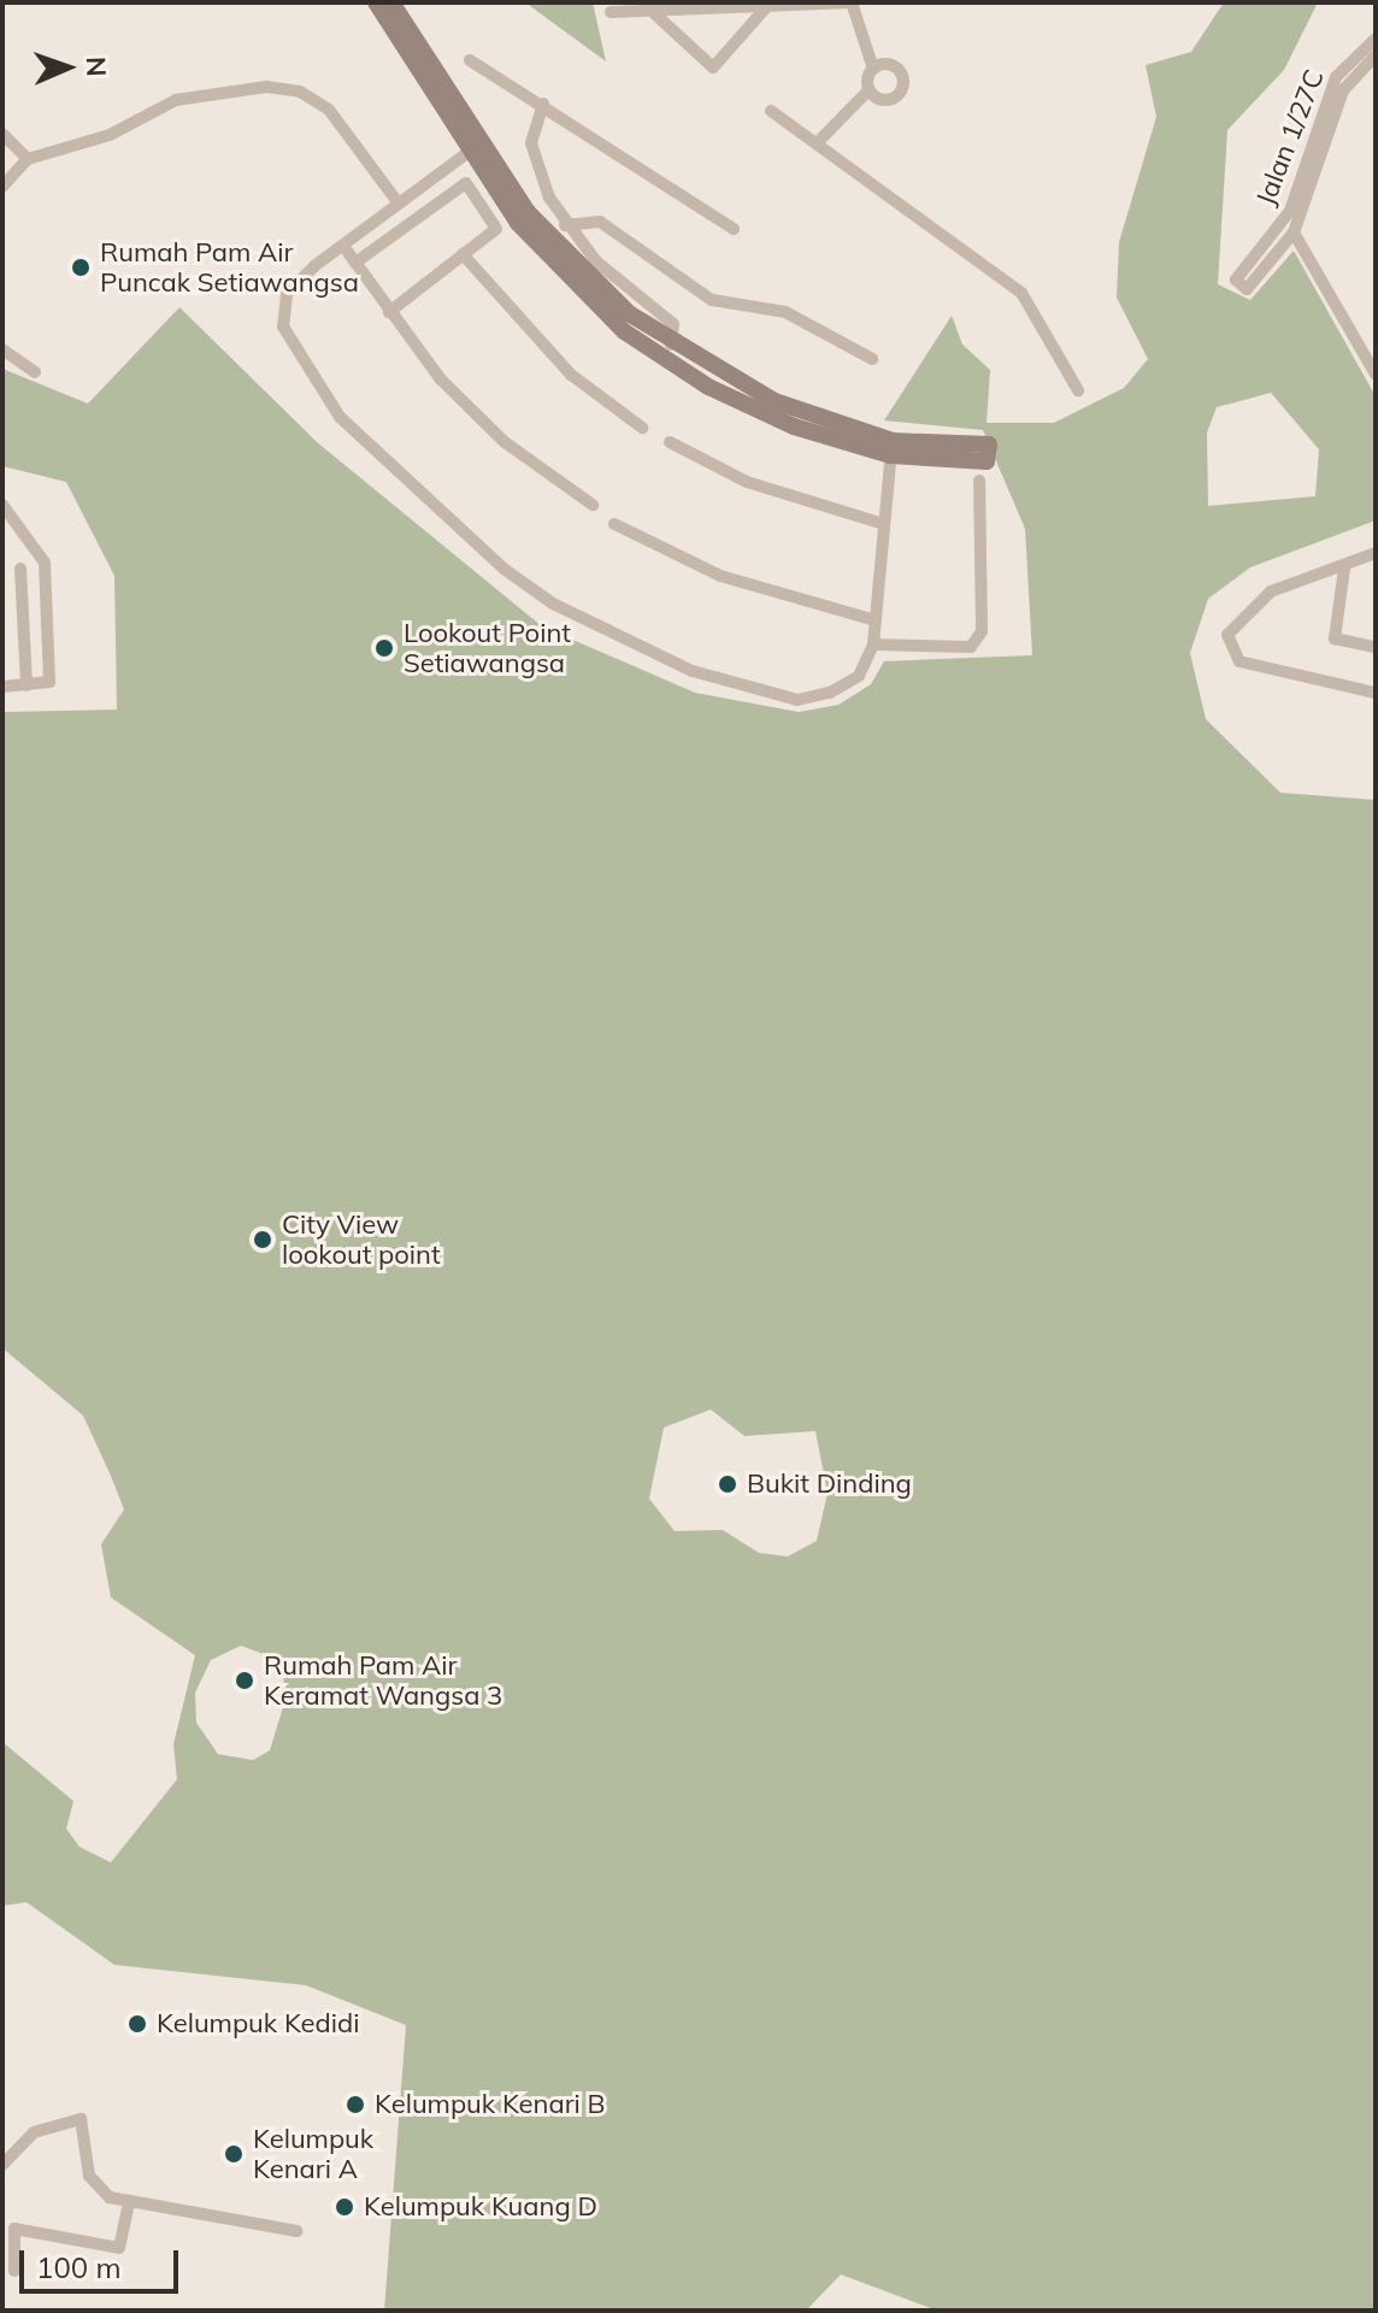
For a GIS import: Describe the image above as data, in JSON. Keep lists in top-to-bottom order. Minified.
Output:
{"streets":{"street":["Jalan 1/27C"]},"places":["Rumah Pam Air Puncak Setiawangsa","Lookout Point Setiawangsa","City View lookout point","Bukit Dinding","Rumah Pam Air Keramat Wangsa 3","Kelumpuk Kedidi","Kelumpuk Kenari B","Kelumpuk Kenari A","Kelumpuk Kuang D"],"scale_bar":"100 m","north":"right"}
